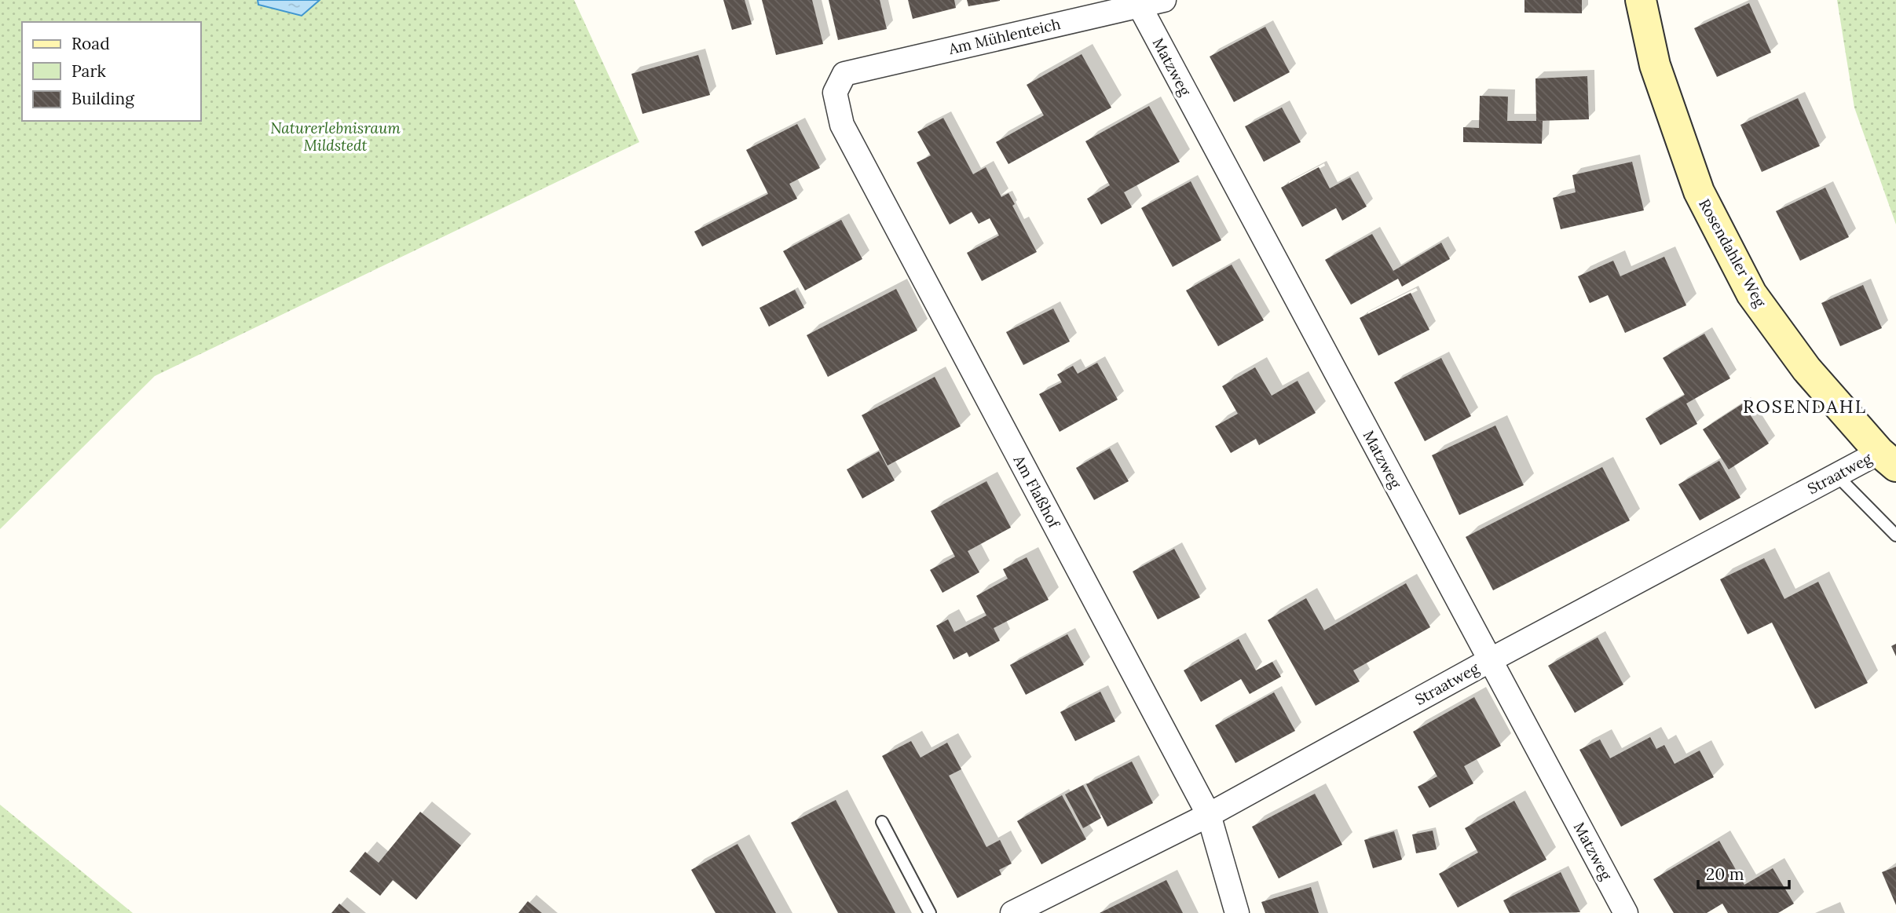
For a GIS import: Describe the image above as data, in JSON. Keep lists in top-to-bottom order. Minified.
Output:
{"streets":{"street":["Am Mühlenteich","Matzweg","Rosendahler Weg","Straatweg","Am Flaßhof"]},"crossings":[["Am Mühlenteich","Matzweg"],["Am Mühlenteich","Am Flaßhof"],["Matzweg","Straatweg"],["Rosendahler Weg","Straatweg"],["Straatweg","Am Flaßhof"]],"districts":["ROSENDAHL"],"parks":["Naturerlebnisraum Mildstedt"],"legend":["Road","Park","Building"],"scale_bar":"20 m"}
